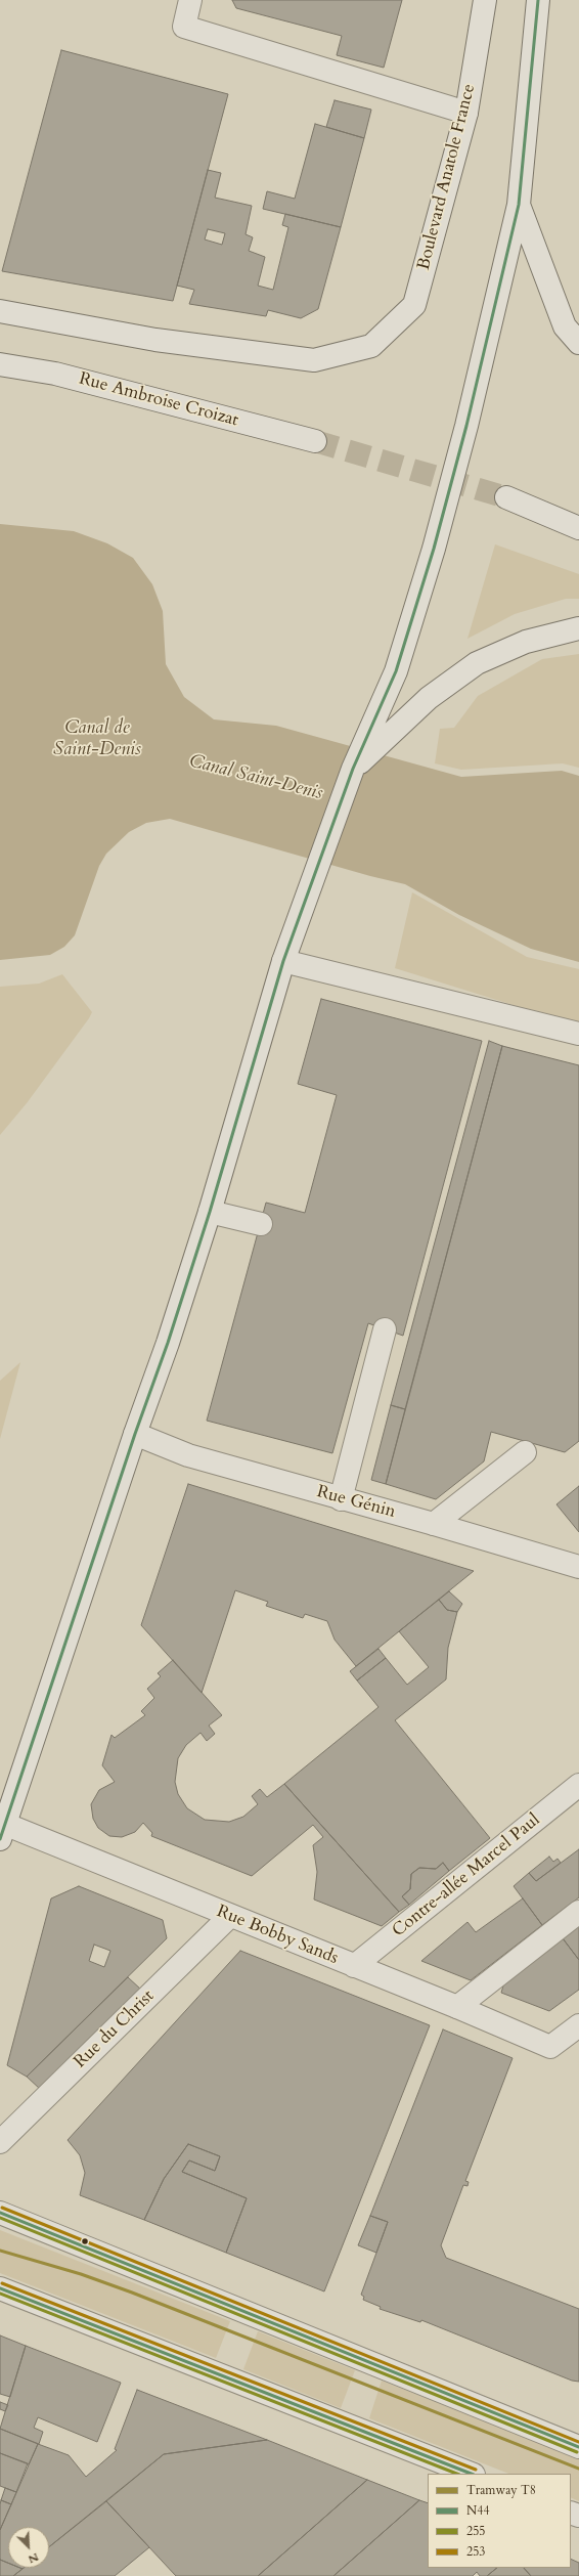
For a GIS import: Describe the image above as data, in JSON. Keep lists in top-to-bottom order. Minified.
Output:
{"streets":{"main road":["Boulevard Anatole France","Rue Ambroise Croizat","Rue Génin","Contre-allée Marcel Paul","Rue Bobby Sands","Rue du Christ"]},"crossings":[["Contre-allée Marcel Paul","Rue Bobby Sands"],["Rue Bobby Sands","Rue du Christ"]],"water":["Canal de Saint-Denis","Canal Saint-Denis"],"lines":["transit line N44","transit line 253","transit line 255","tram line T8"],"legend":["Tramway T8","N44","255","253"],"north":"bottom right"}
